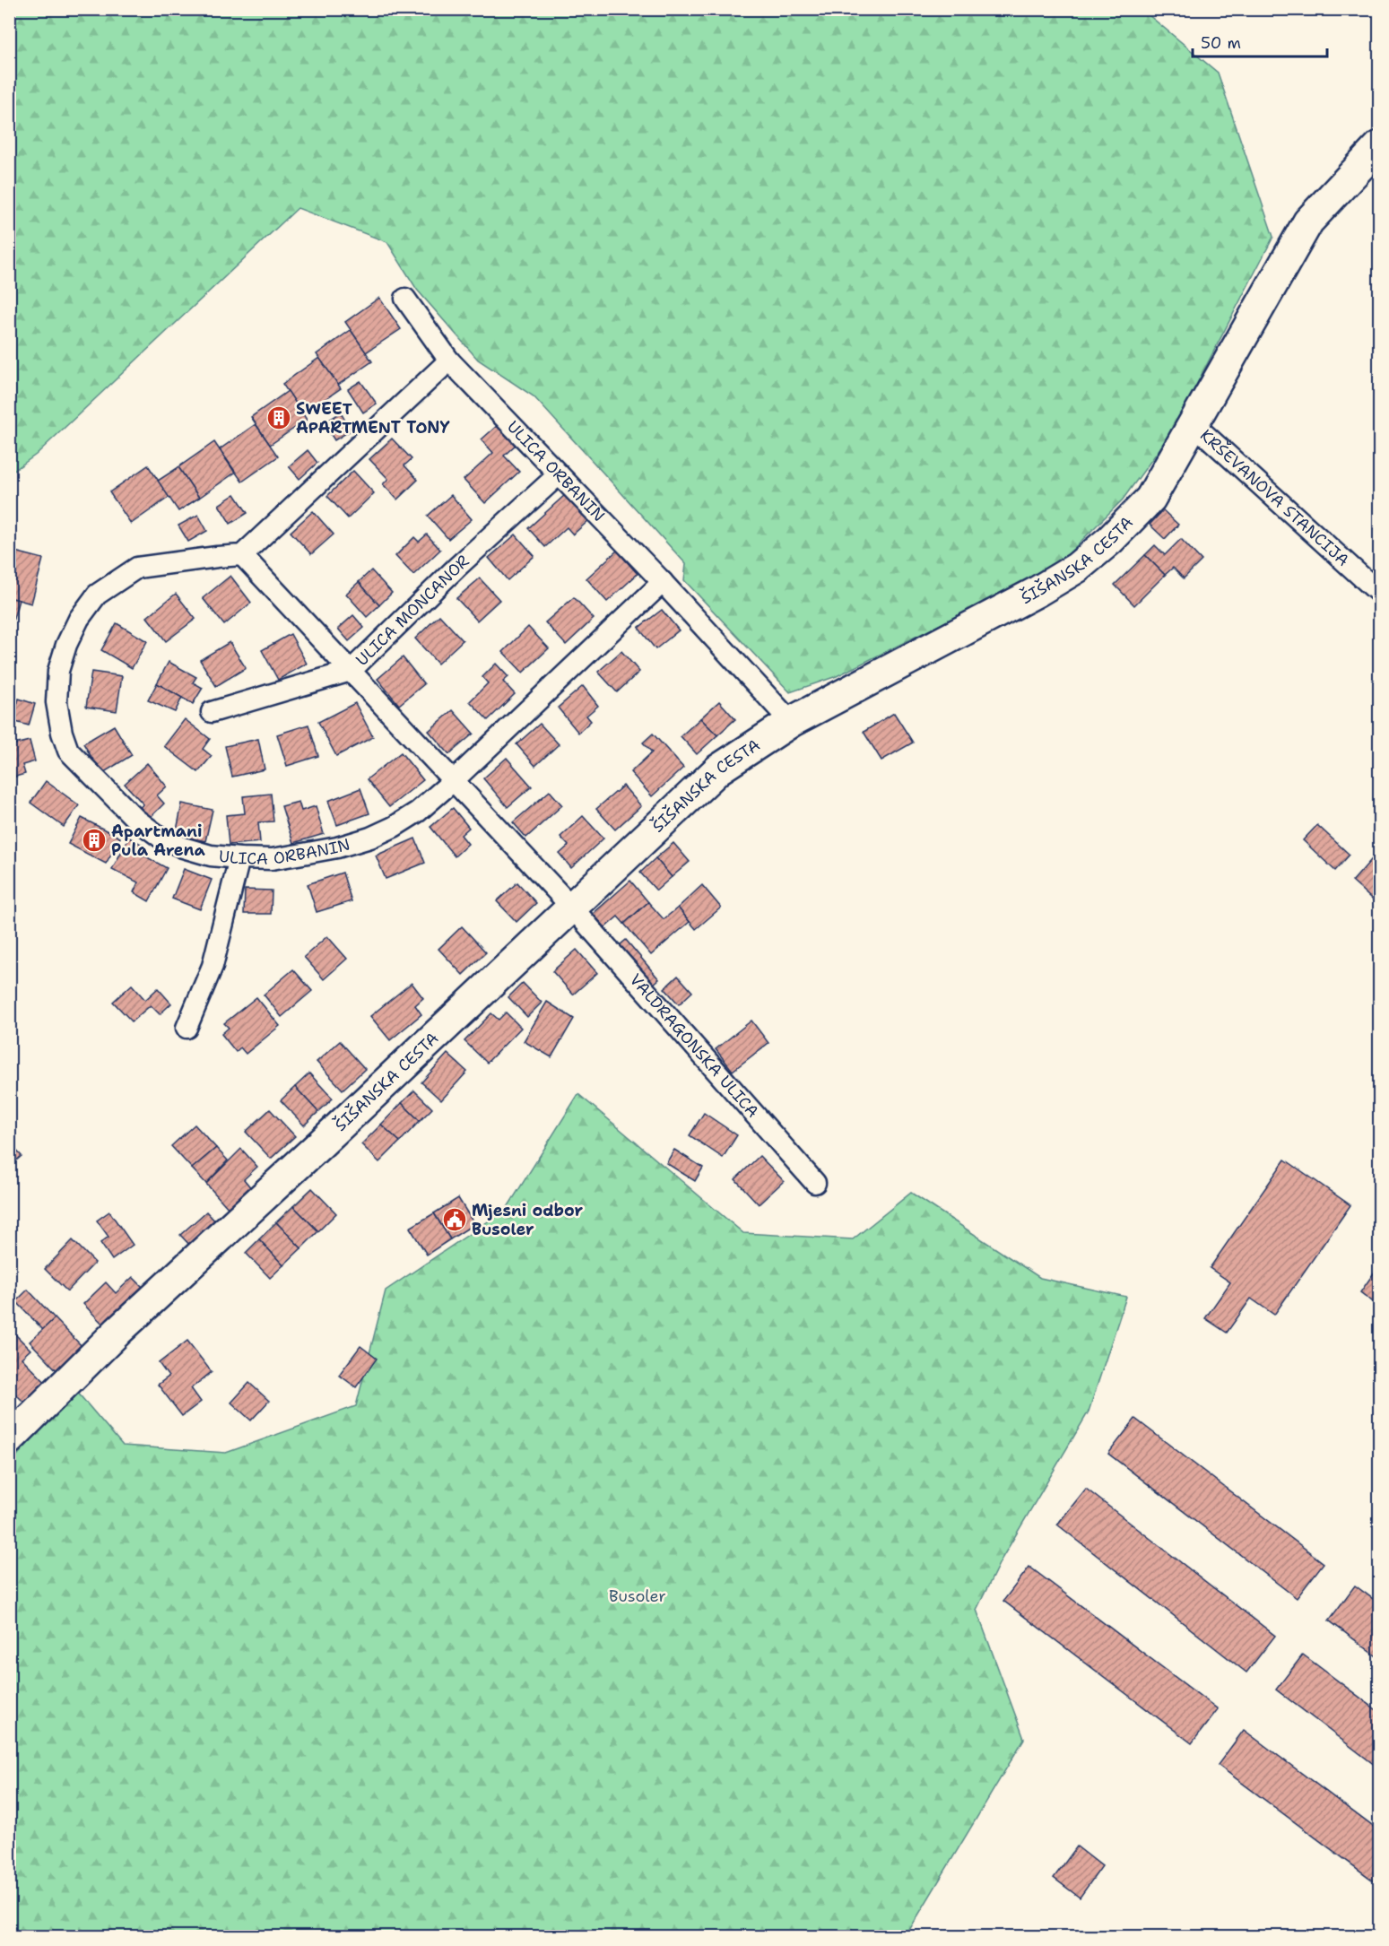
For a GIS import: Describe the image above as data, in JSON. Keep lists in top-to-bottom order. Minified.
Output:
{"streets":{"main road":["ŠIŠANSKA CESTA"],"street":["ULICA ORBANIN","KRŠEVANOVA STANCIJA","ULICA MONCANOR","VALDRAGONSKA ULICA"]},"crossings":[["ULICA ORBANIN","ŠIŠANSKA CESTA"],["ULICA ORBANIN","ULICA MONCANOR"],["KRŠEVANOVA STANCIJA","ŠIŠANSKA CESTA"],["ŠIŠANSKA CESTA","VALDRAGONSKA ULICA"]],"parks":["Busoler"],"places":{"building":["SWEET APARTMENT TONY","Apartmani Pula Arena"],"public building":["Mjesni odbor Busoler"]},"scale_bar":"50 m"}
